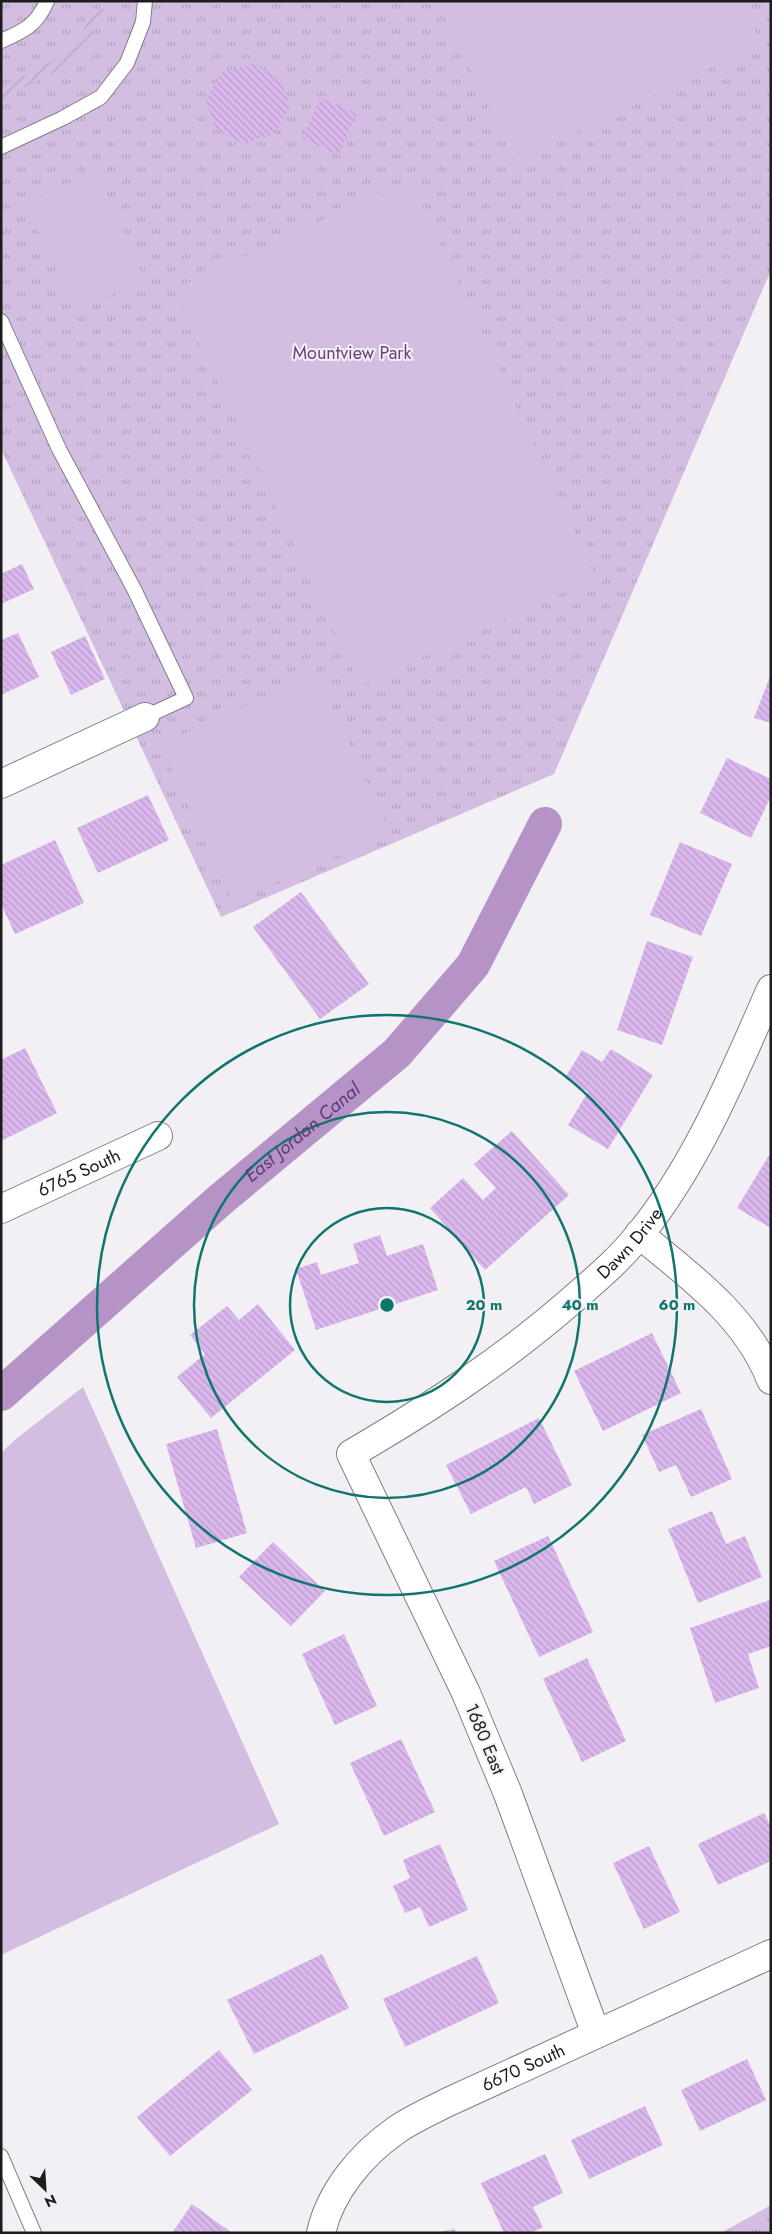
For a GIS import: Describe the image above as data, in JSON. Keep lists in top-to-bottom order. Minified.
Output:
{"streets":{"street":["6765 South","Dawn Drive","1680 East","6670 South"]},"crossings":[["Dawn Drive","1680 East"],["1680 East","6670 South"]],"water":["East Jordan Canal"],"parks":["Mountview Park"],"north":"bottom right","rings":["20 m","40 m","60 m"]}
